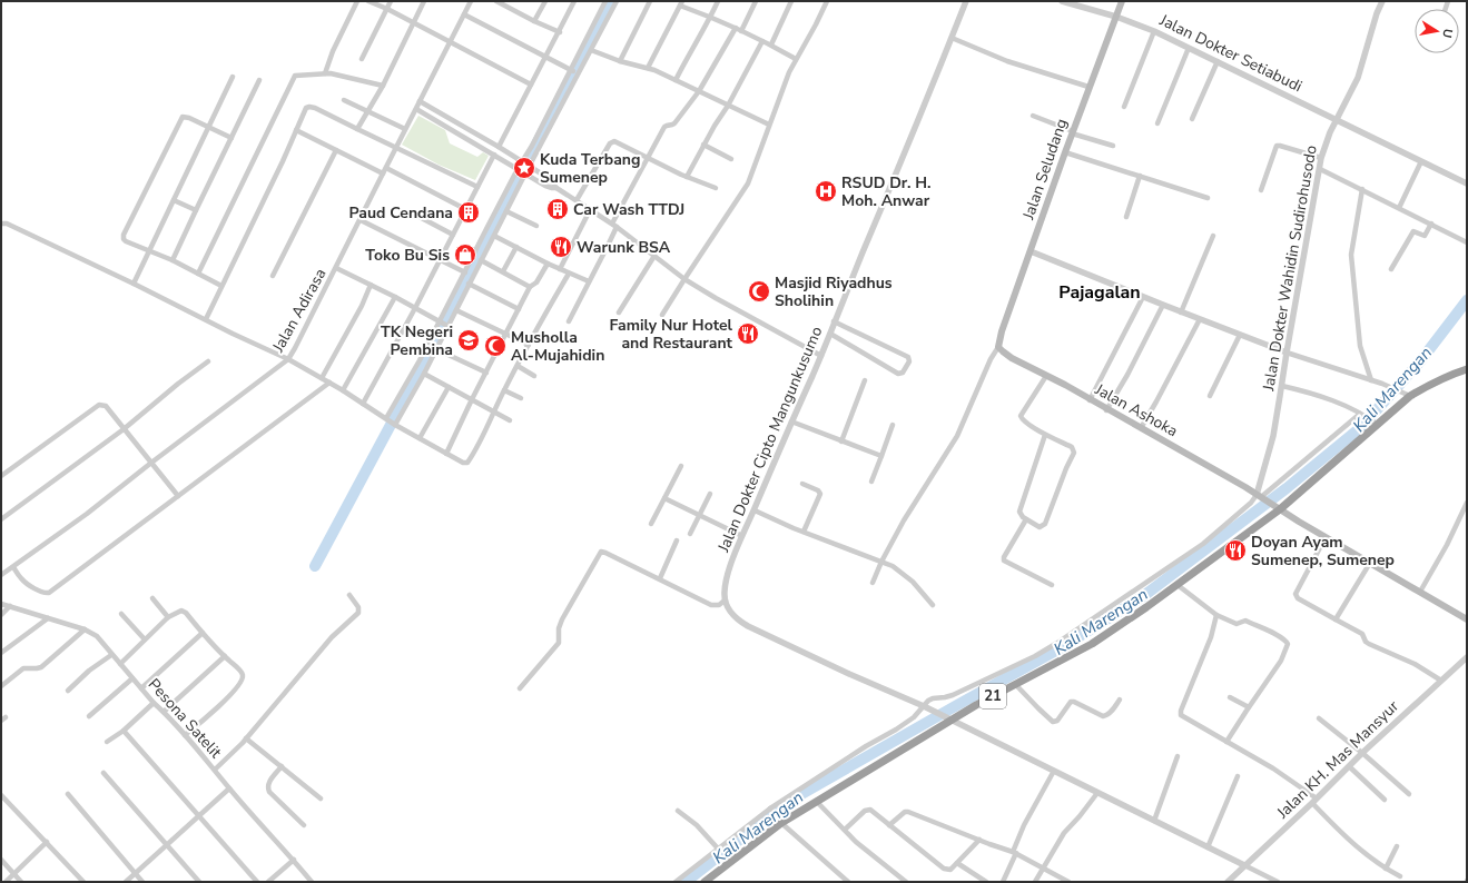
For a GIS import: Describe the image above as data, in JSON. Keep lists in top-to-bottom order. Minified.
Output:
{"streets":{"highway":["21"],"main road":["Jalan Seludang","Jalan Ashoka"],"street":["Jalan Dokter Setiabudi","Jalan Dokter Wahidin Sudirohusodo","Jalan Adirasa","Jalan Dokter Cipto Mangunkusumo","Pesona Satelit","Jalan KH. Mas Mansyur"]},"crossings":[["Jalan Dokter Setiabudi","Jalan Seludang"],["Jalan Dokter Setiabudi","Jalan Dokter Wahidin Sudirohusodo"],["Jalan Seludang","Jalan Ashoka"],["Jalan Dokter Wahidin Sudirohusodo","Jalan Ashoka"]],"districts":["Pajagalan"],"water":["Kali Marengan"],"places":{"place":["Kuda Terbang Sumenep"],"hospital":["RSUD Dr. H. Moh. Anwar"],"building":["Car Wash TTDJ","Paud Cendana"],"restaurant":["Warunk BSA","Family Nur Hotel and Restaurant","Doyan Ayam Sumenep, Sumenep"],"shop":["Toko Bu Sis"],"mosque":["Masjid Riyadhus Sholihin","Musholla Al-Mujahidin"],"school or university":["TK Negeri Pembina"]},"north":"right"}
